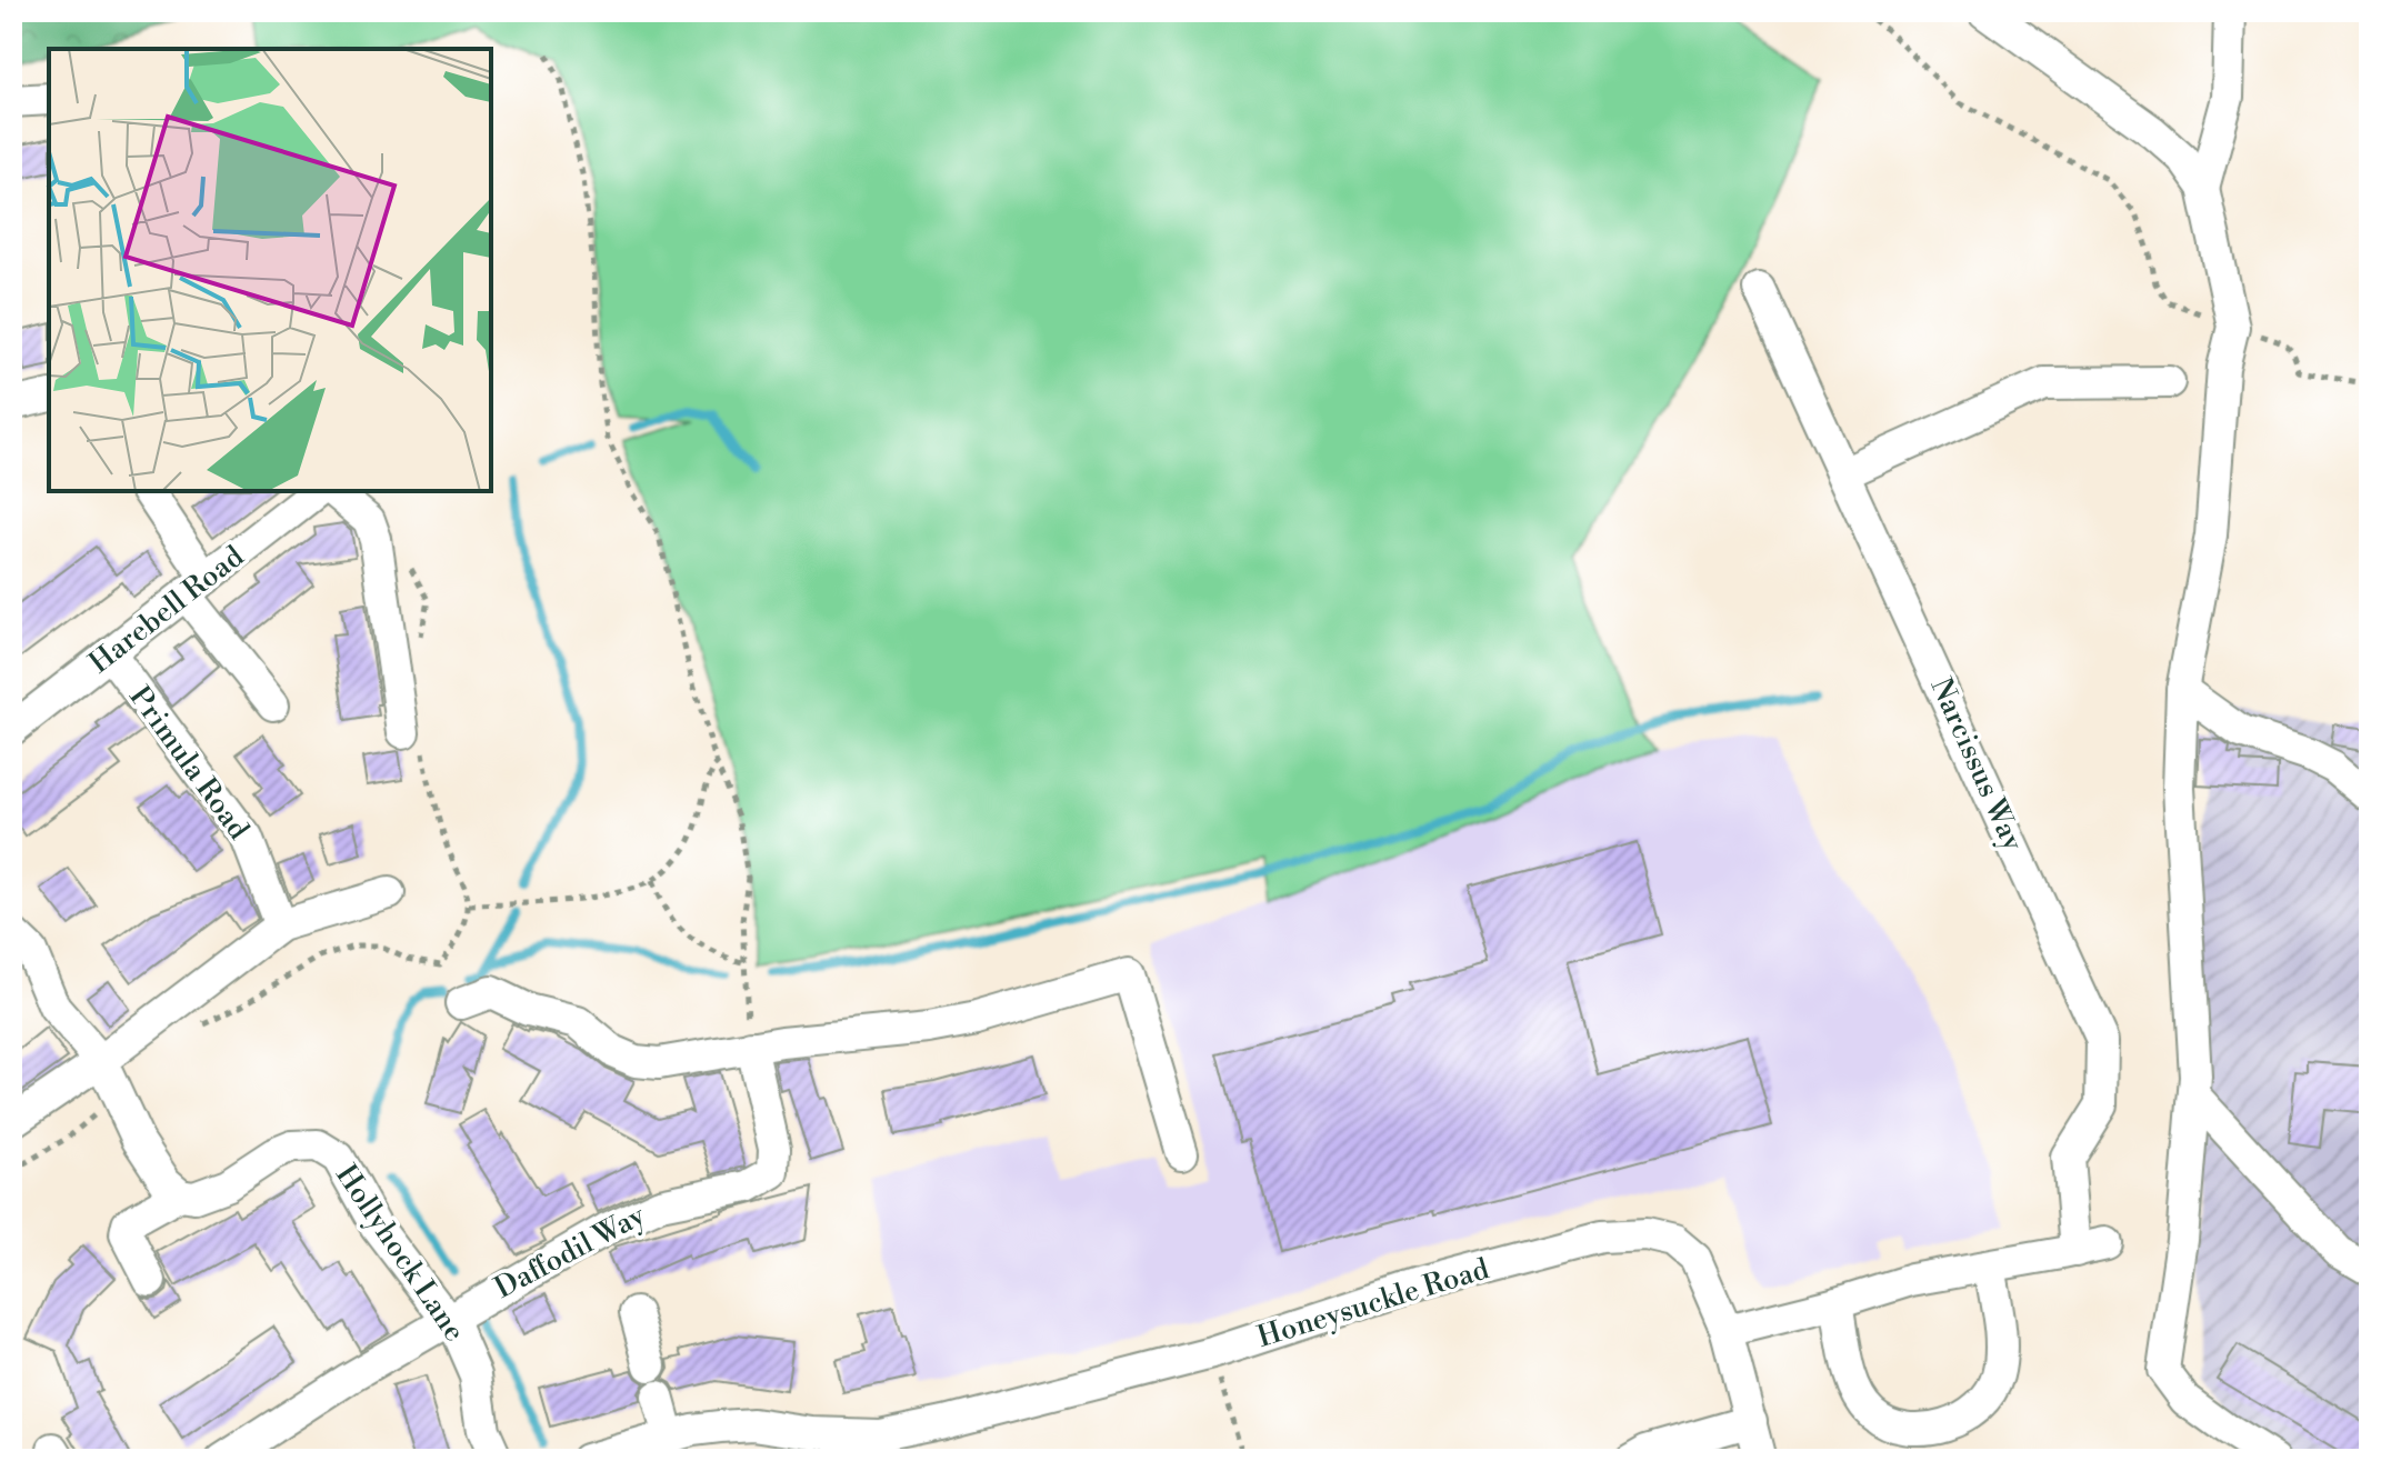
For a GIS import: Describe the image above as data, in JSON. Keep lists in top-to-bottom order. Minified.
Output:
{"streets":{"street":["Harebell Road","Primula Road","Narcissus Way","Daffodil Way","Hollyhock Lane","Honeysuckle Road"]},"crossings":[["Harebell Road","Primula Road"],["Daffodil Way","Hollyhock Lane"]]}
